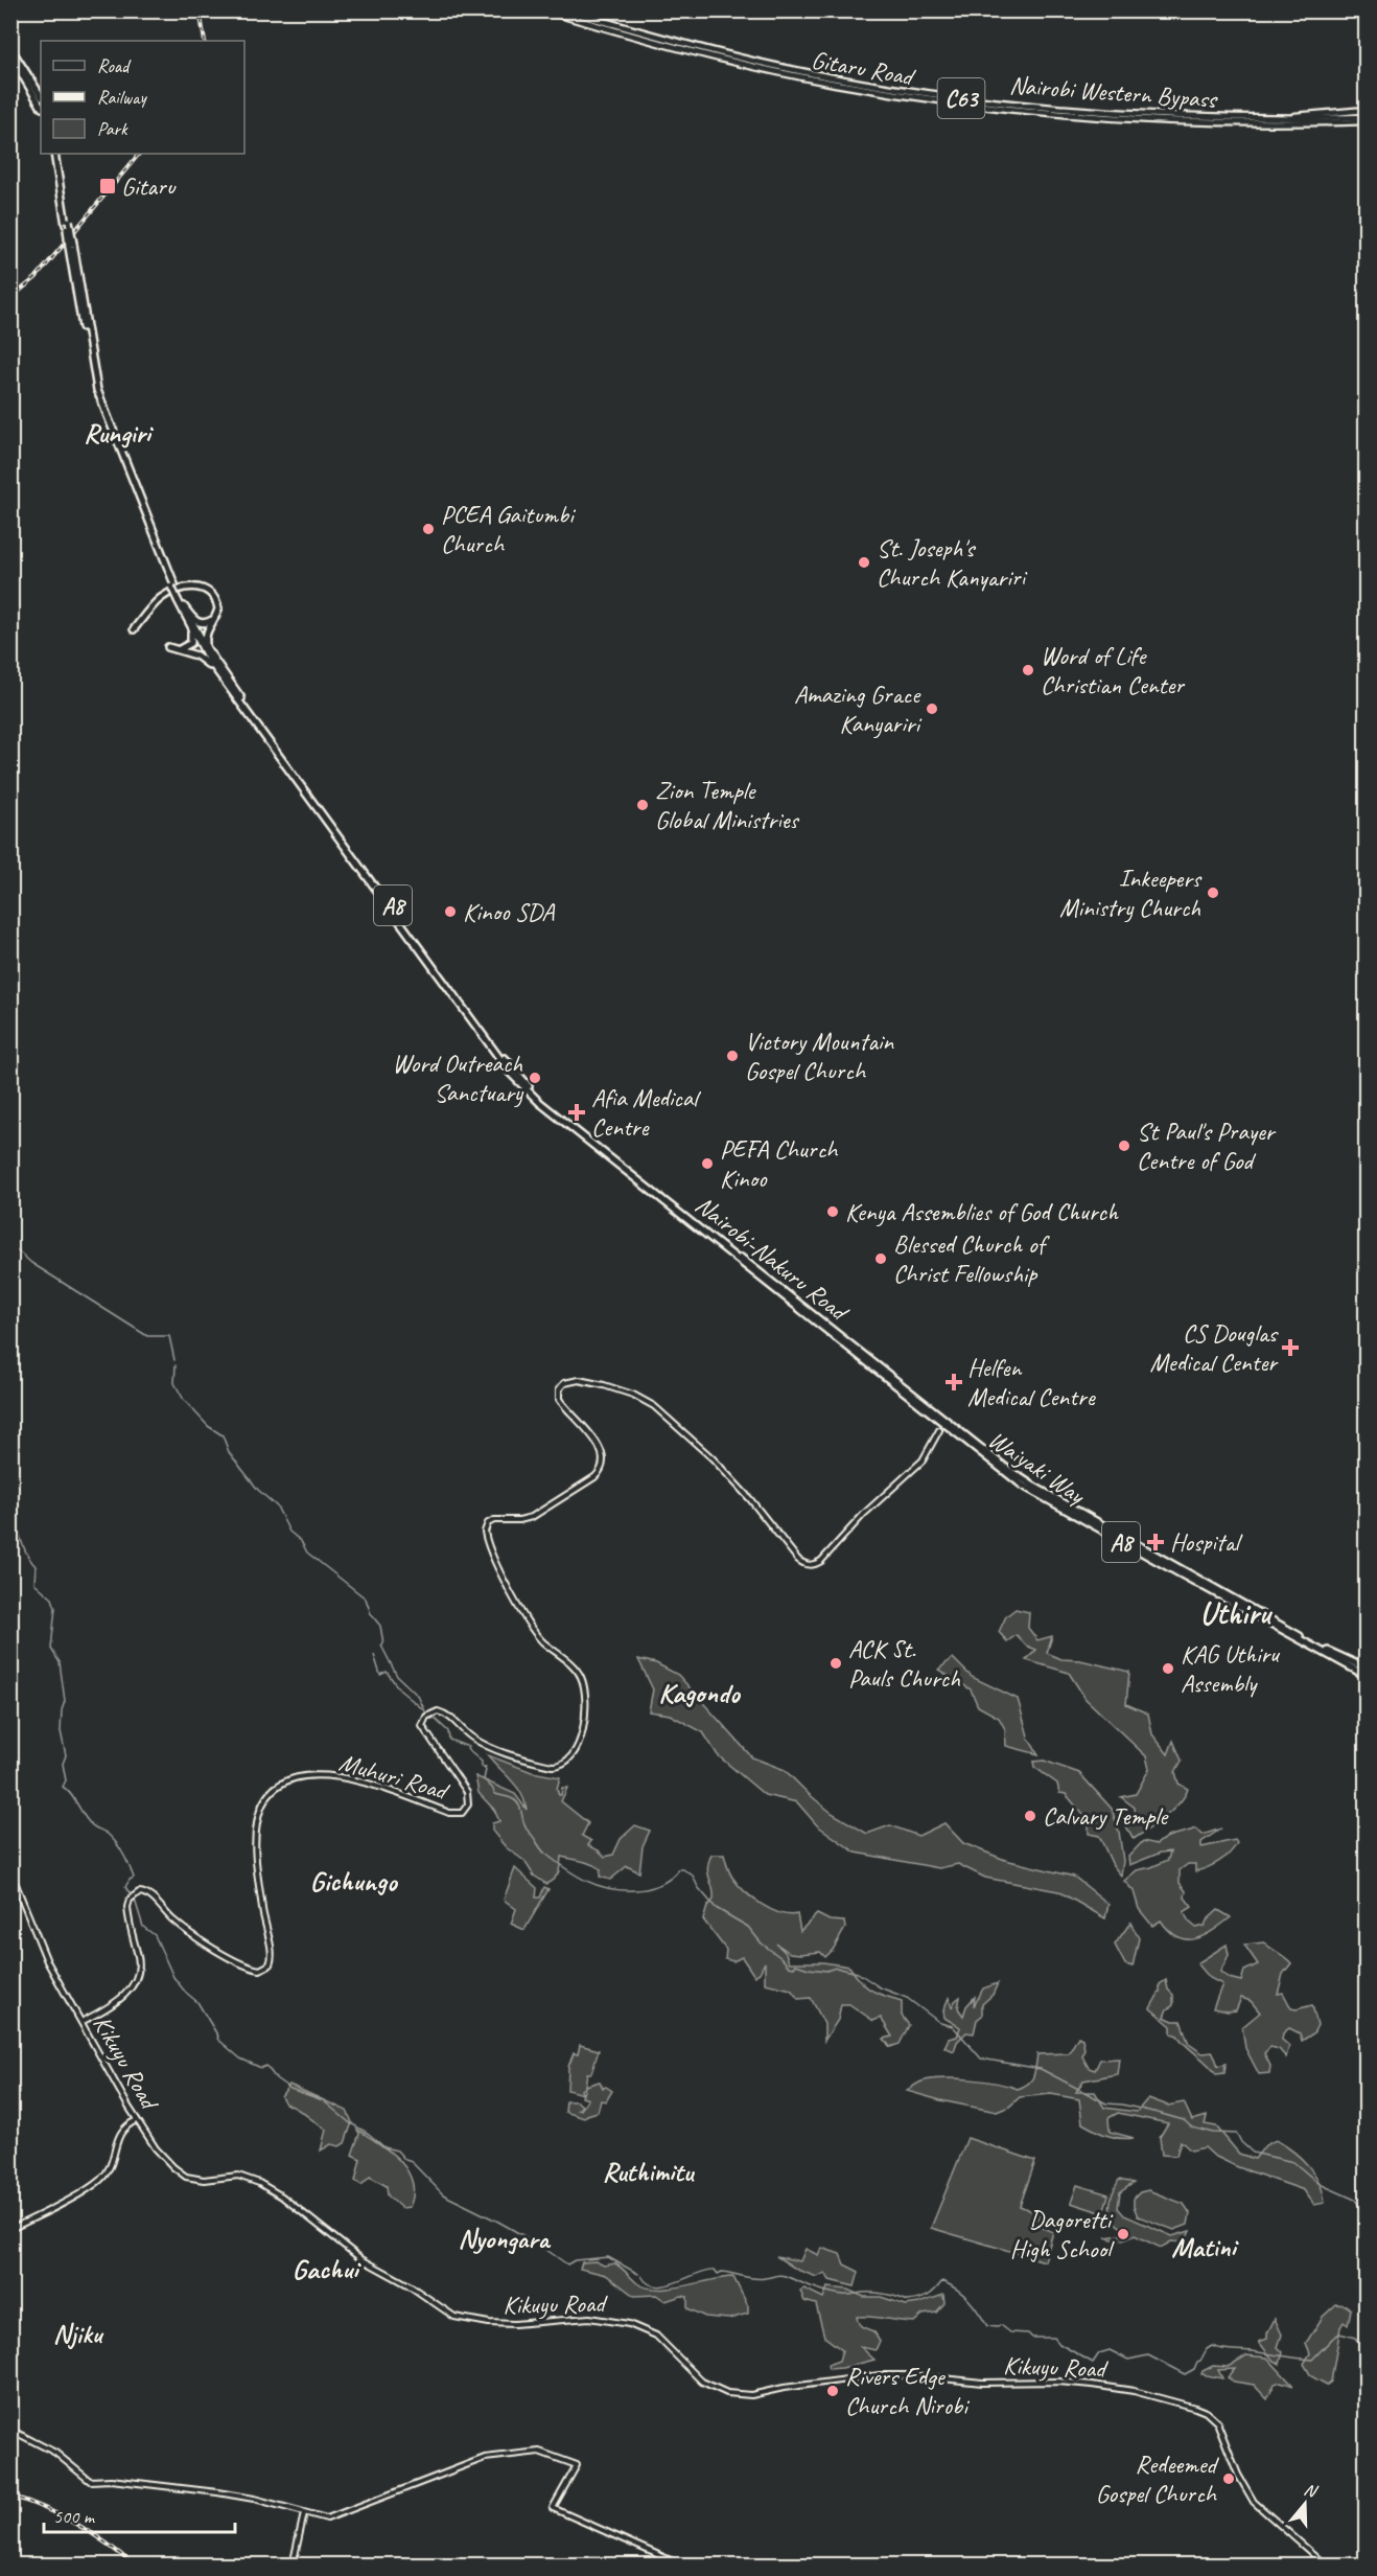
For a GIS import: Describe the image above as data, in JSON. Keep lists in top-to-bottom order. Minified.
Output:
{"streets":{"highway":["A8","Nairobi-Nakuru Road","Waiyaki Way"],"main road":["Gitaru Road","Nairobi Western Bypass","C63","Muhuri Road","Kikuyu Road"]},"crossings":[["Gitaru Road","Nairobi Western Bypass"],["A8","Nairobi-Nakuru Road"],["Nairobi-Nakuru Road","Waiyaki Way"],["Muhuri Road","Kikuyu Road"]],"districts":["Rungiri","Uthiru","Kagondo","Gichungo","Ruthimitu","Nyongara","Matini","Gachui","Njiku"],"places":{"transit":["Gitaru"],"other":["PCEA Gaitumbi Church","St. Joseph's Church Kanyariri","Word of Life Christian Center","Amazing Grace Kanyariri","Zion Temple Global Ministries","Inkeepers Ministry Church","Kinoo SDA","Victory Mountain Gospel Church","Word Outreach Sanctuary","St Paul's Prayer Centre of God","PEFA Church Kinoo","Kenya Assemblies of God Church","Blessed Church of Christ Fellowship","ACK St. Pauls Church","KAG Uthiru Assembly","Calvary Temple","Dagoretti High School","Rivers Edge Church Nirobi","Redeemed Gospel Church"],"health":["Afia Medical Centre","CS Douglas Medical Center","Helfen Medical Centre","Hospital"]},"legend":["Road","Railway","Park"],"scale_bar":"500 m","north":"top"}
